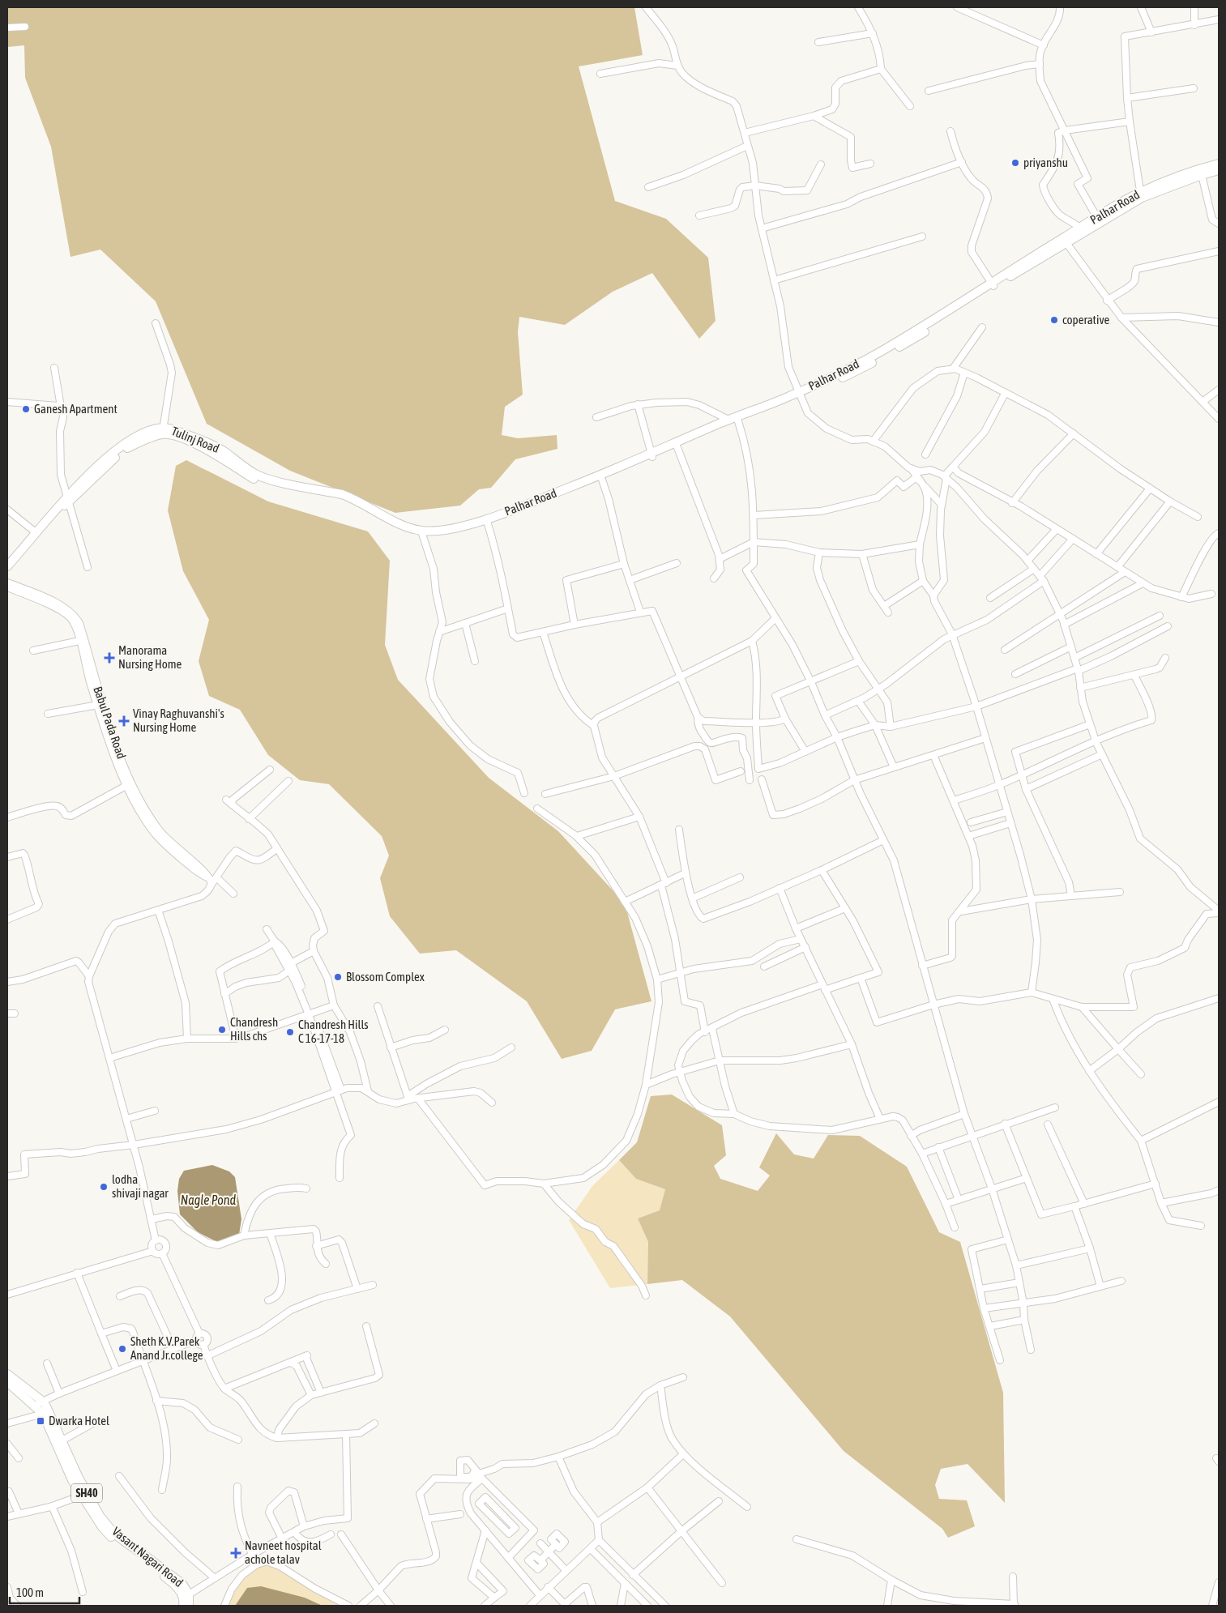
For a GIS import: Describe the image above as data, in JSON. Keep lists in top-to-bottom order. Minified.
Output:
{"streets":{"main road":["Palhar Road","Tulinj Road","SH40","Vasant Nagari Road"],"street":["Babul Pada Road"]},"crossings":[["Palhar Road","Tulinj Road"]],"water":["Nagle Pond"],"places":{"other":["priyanshu","coperative","Ganesh Apartment","Blossom Complex","Chandresh Hills chs","Chandresh Hills C 16-17-18","lodha shivaji nagar","Sheth K.V.Parek Anand Jr.college"],"health":["Manorama Nursing Home","Vinay Raghuvanshi's Nursing Home","Navneet hospital achole talav"],"transit":["Dwarka Hotel"]},"scale_bar":"100 m"}
